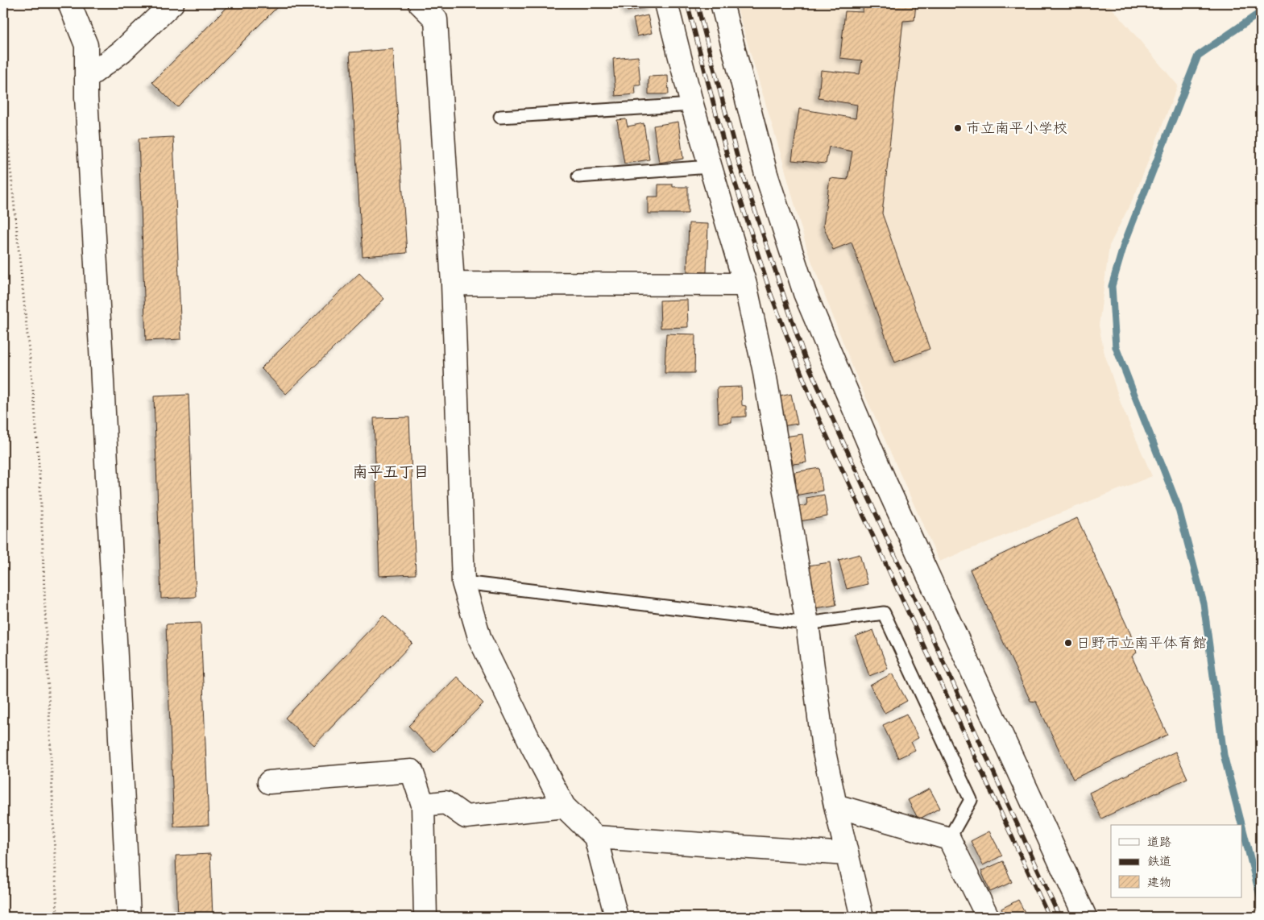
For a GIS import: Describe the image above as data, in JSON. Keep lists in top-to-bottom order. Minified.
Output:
{"districts":["南平五丁目"],"places":["市立南平小学校","日野市立南平体育館"],"legend":["道路","鉄道","建物"]}
